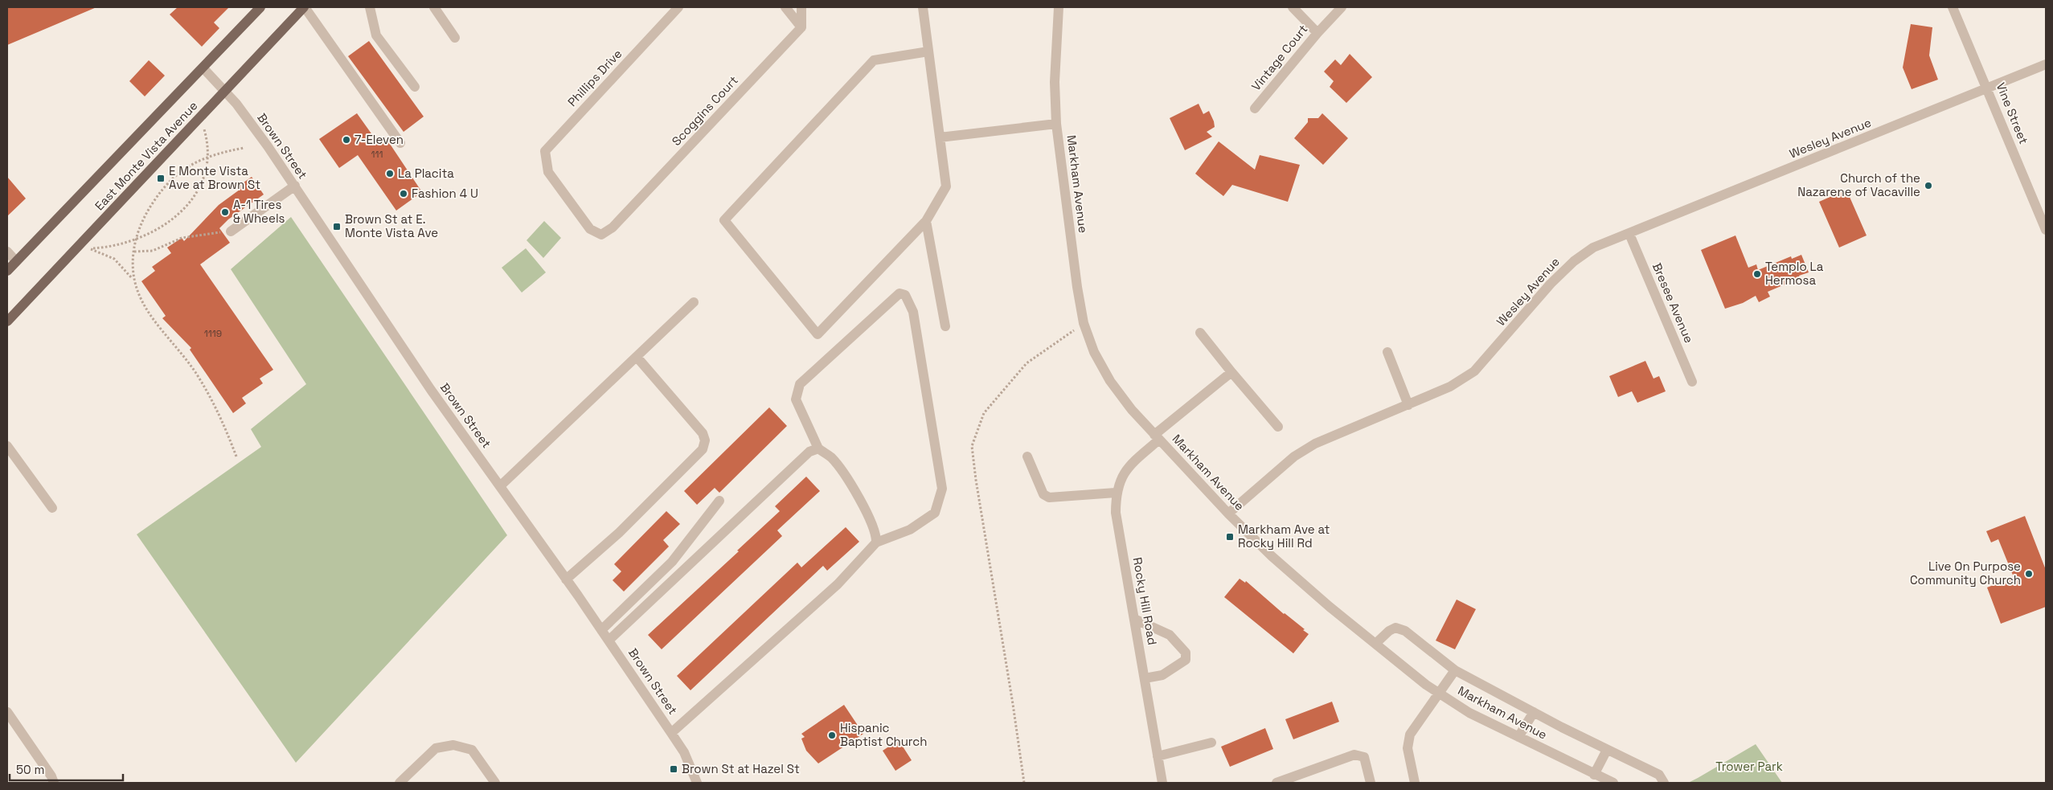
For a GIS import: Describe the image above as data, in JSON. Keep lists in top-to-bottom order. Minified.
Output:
{"streets":{"main road":["East Monte Vista Avenue"],"street":["Vintage Court","Phillips Drive","Scoggins Court","Vine Street","Wesley Avenue","Brown Street","Markham Avenue","Bresee Avenue","Rocky Hill Road"]},"crossings":[["Phillips Drive","Scoggins Court"],["Vine Street","Wesley Avenue"],["Wesley Avenue","Markham Avenue"],["Wesley Avenue","Bresee Avenue"],["Brown Street","East Monte Vista Avenue"],["Markham Avenue","Rocky Hill Road"]],"parks":["Trower Park"],"places":{"other":["7-Eleven","La Placita","Church of the Nazarene of Vacaville","Fashion 4 U","A-1 Tires & Wheels","Templo La Hermosa","Live On Purpose Community Church","Hispanic Baptist Church"],"transit":["E Monte Vista Ave at Brown St","Brown St at E. Monte Vista Ave","Markham Ave at Rocky Hill Rd","Brown St at Hazel St"]},"house_numbers":["111","1119"],"scale_bar":"50 m"}
